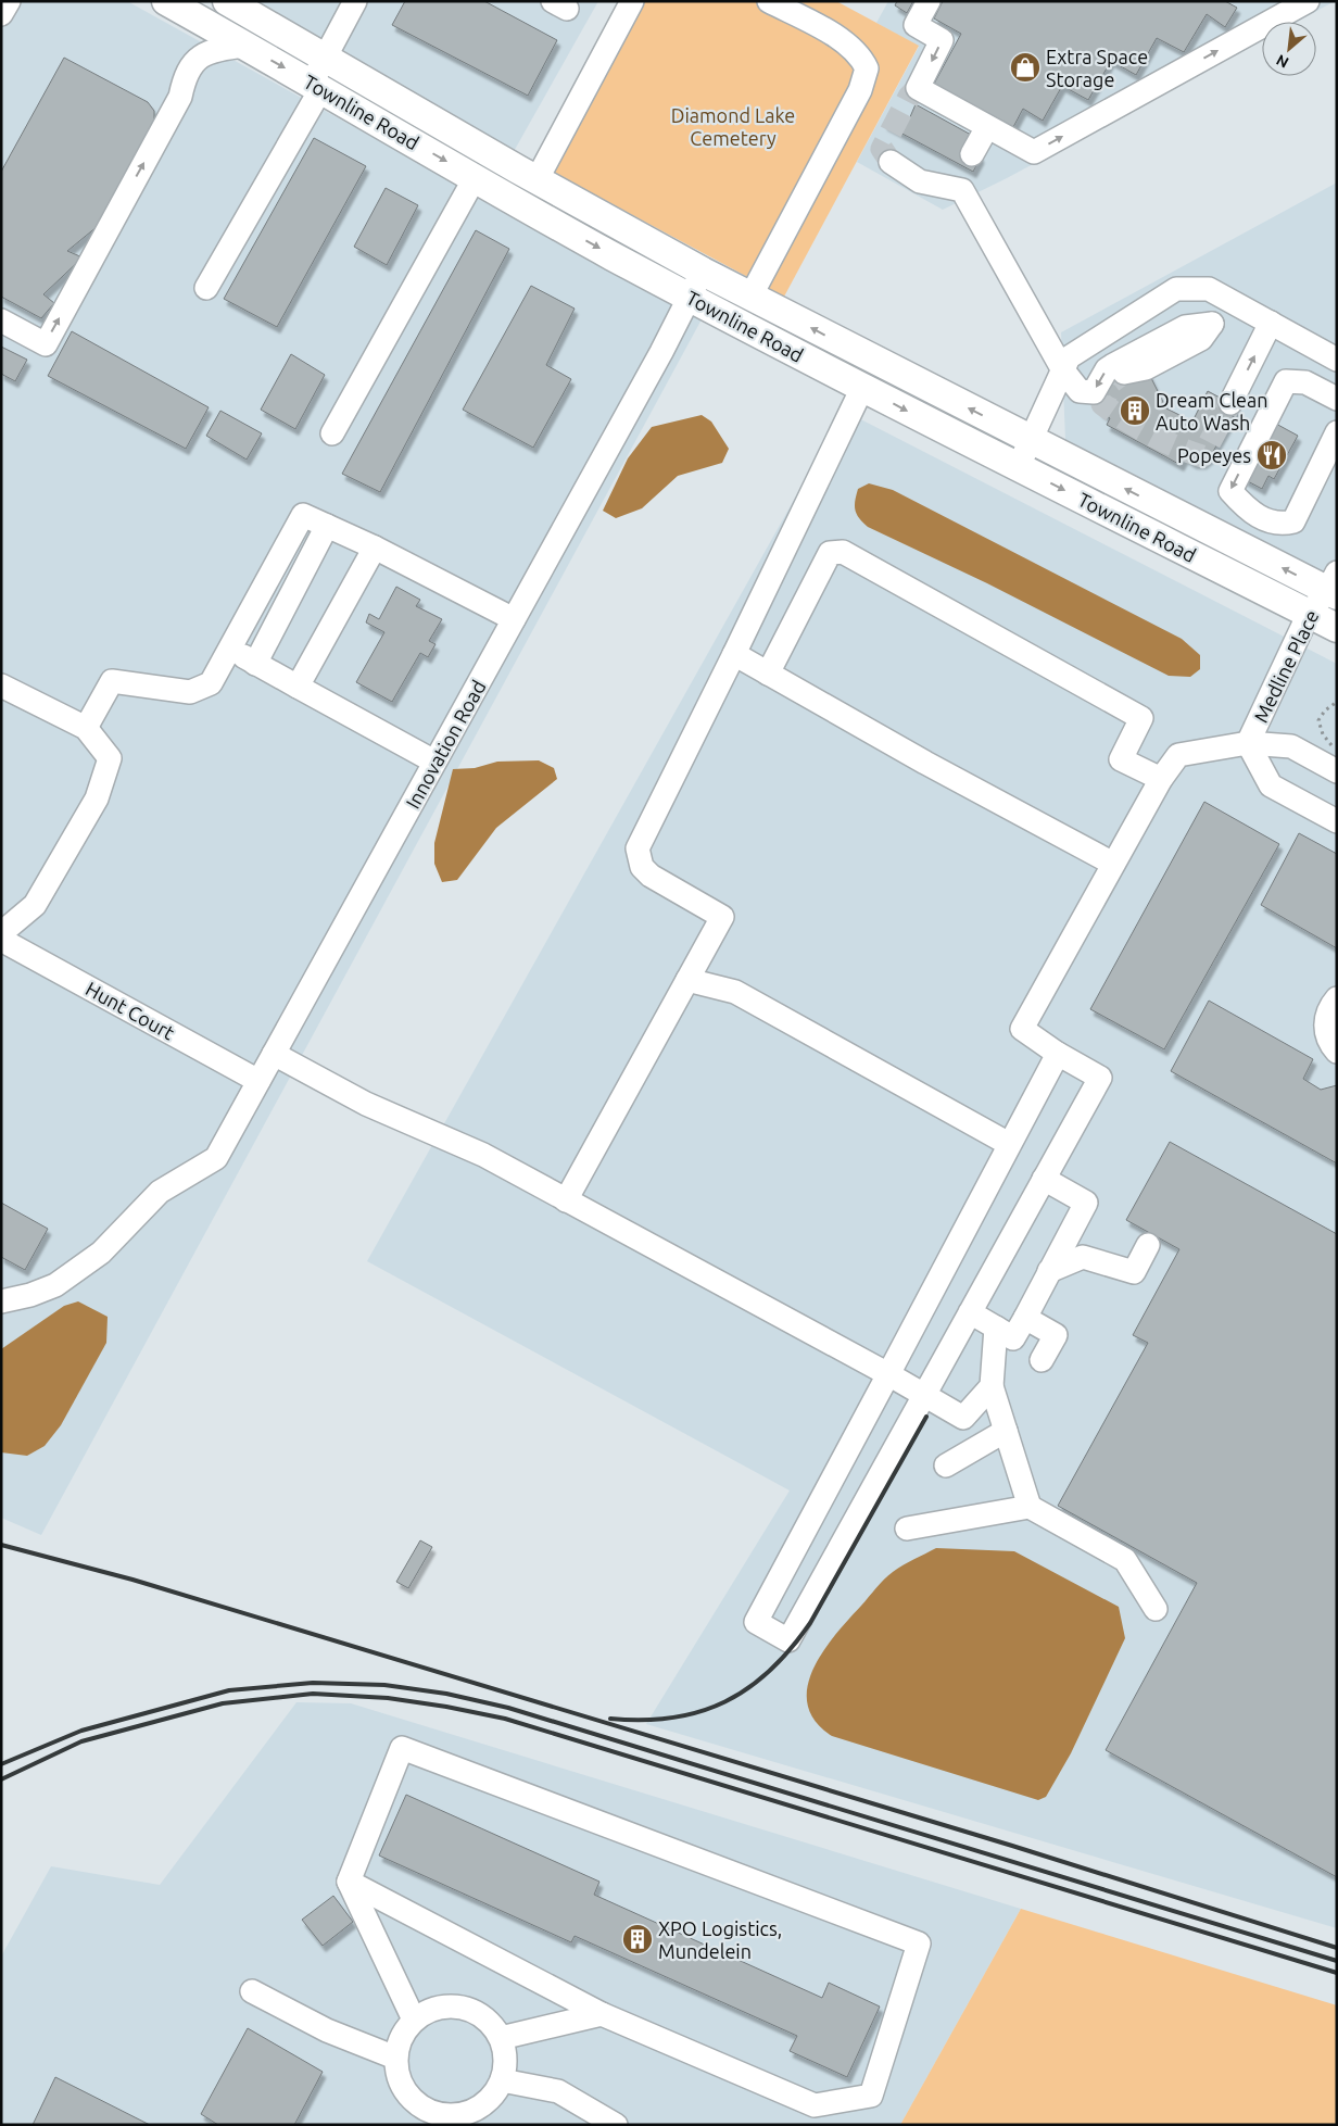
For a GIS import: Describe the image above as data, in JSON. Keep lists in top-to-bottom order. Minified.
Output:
{"streets":{"main road":["Townline Road"],"street":["Medline Place","Innovation Road","Hunt Court"]},"crossings":[["Townline Road","Medline Place"],["Townline Road","Innovation Road"],["Innovation Road","Hunt Court"]],"parks":["Diamond Lake Cemetery"],"places":{"shop":["Extra Space Storage"],"building":["Dream Clean Auto Wash","XPO Logistics, Mundelein"],"restaurant":["Popeyes"]},"north":"bottom left"}
